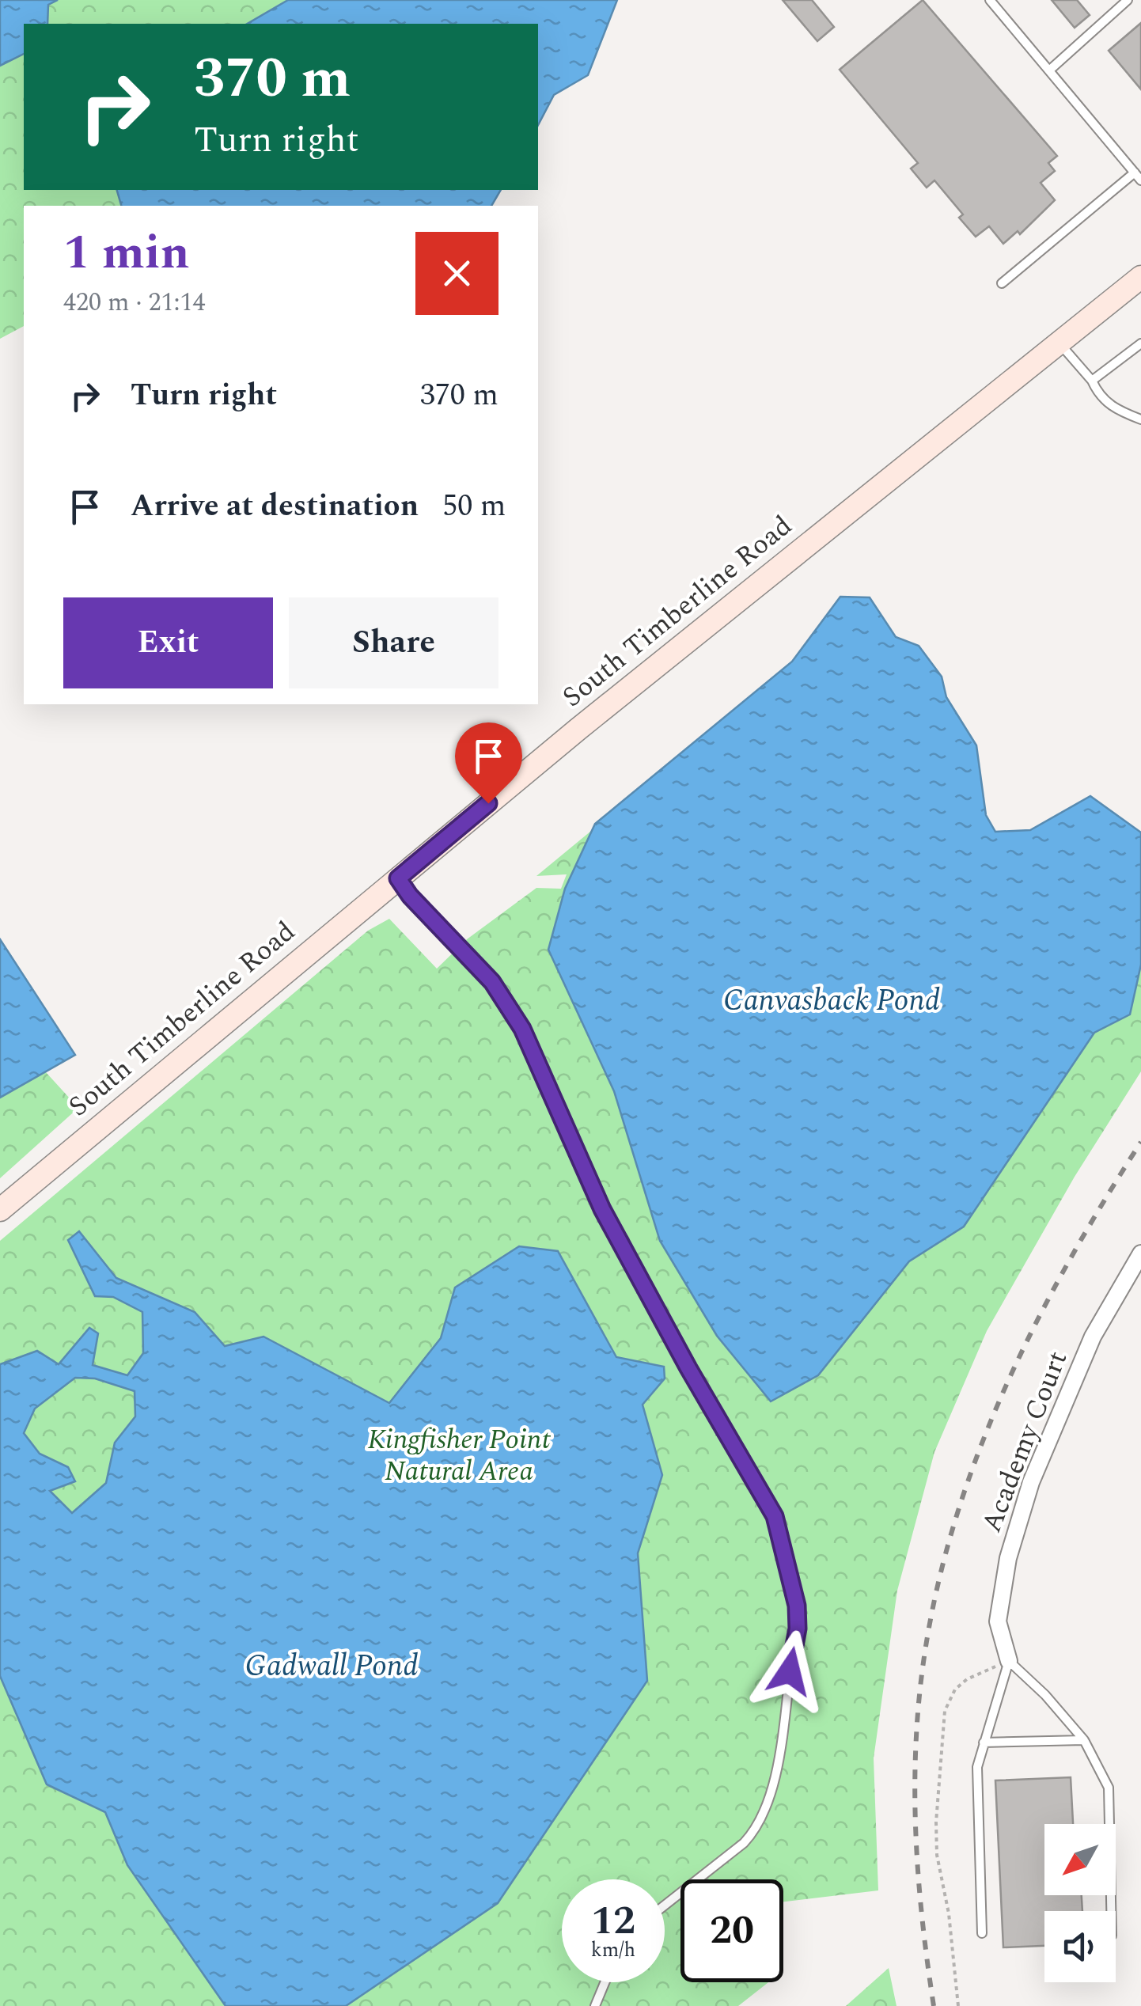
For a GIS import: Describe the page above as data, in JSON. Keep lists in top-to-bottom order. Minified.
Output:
{"streets":{"main road":["South Timberline Road"],"street":["Academy Court"]},"water":["Canvasback Pond","Gadwall Pond"],"parks":["Kingfisher Point Natural Area"],"north":"bottom left","page":{"turn":["370 m","Turn right"],"heading":["1 min","420 m · 21:14"],"list":[{"name":"Turn right","value":"370 m"},{"name":"Arrive at destination","value":"50 m"}],"buttons":["Exit","Share"],"speed":"12 km/h","limit":"20"}}
